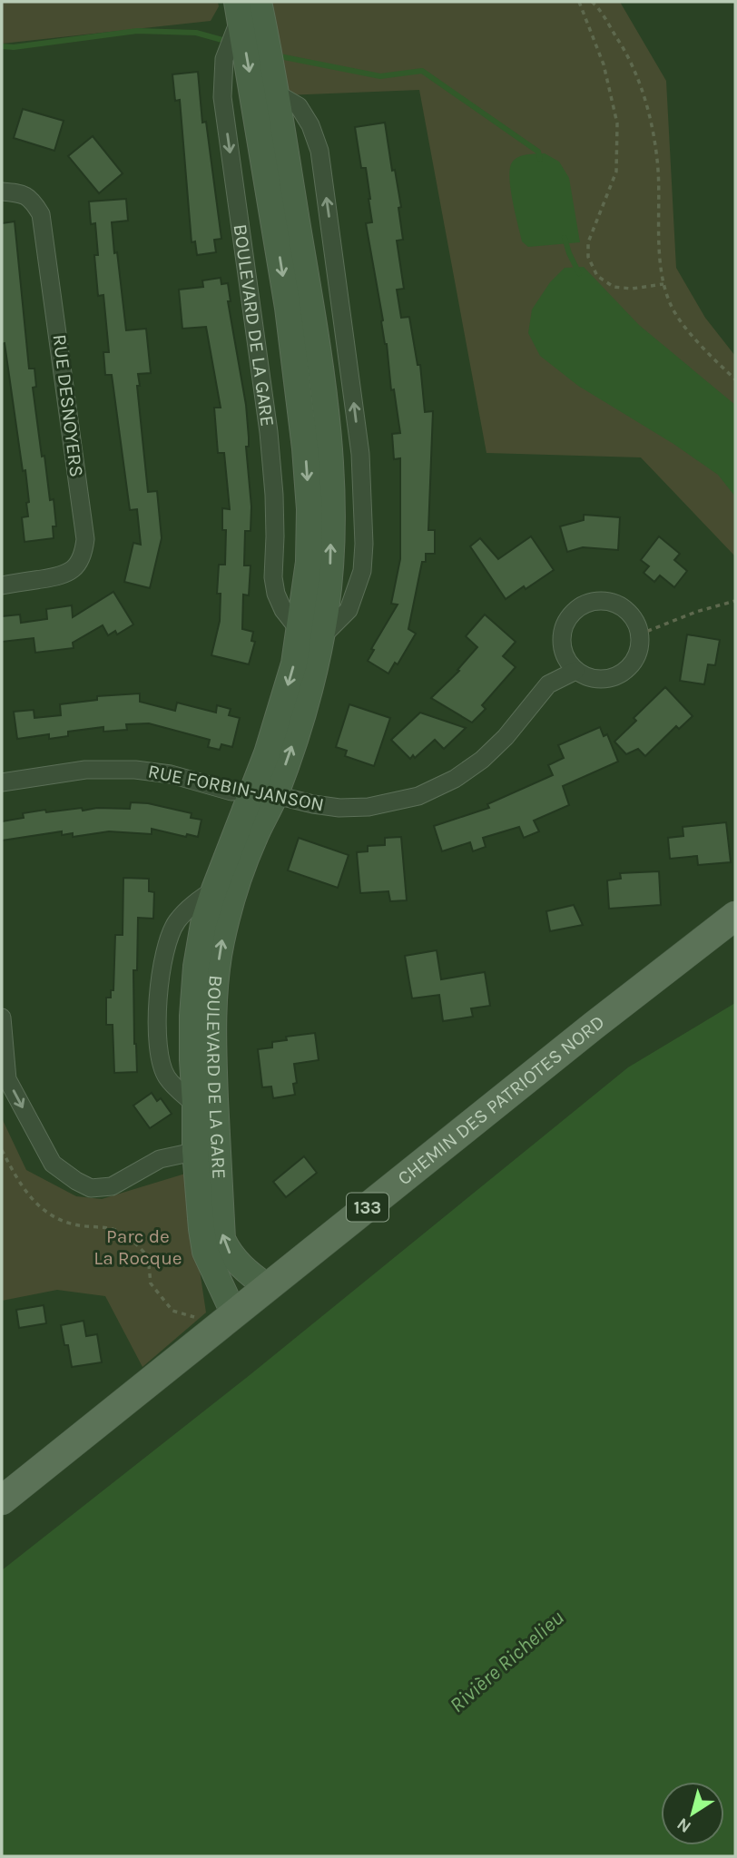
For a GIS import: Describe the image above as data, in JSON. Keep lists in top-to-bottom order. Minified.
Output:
{"streets":{"main road":["CHEMIN DES PATRIOTES NORD","133"],"street":["BOULEVARD DE LA GARE","RUE DESNOYERS","RUE FORBIN-JANSON"]},"crossings":[["BOULEVARD DE LA GARE","RUE FORBIN-JANSON"],["BOULEVARD DE LA GARE","CHEMIN DES PATRIOTES NORD"]],"water":["Rivière Richelieu"],"parks":["Parc de La Rocque"],"north":"bottom left"}
